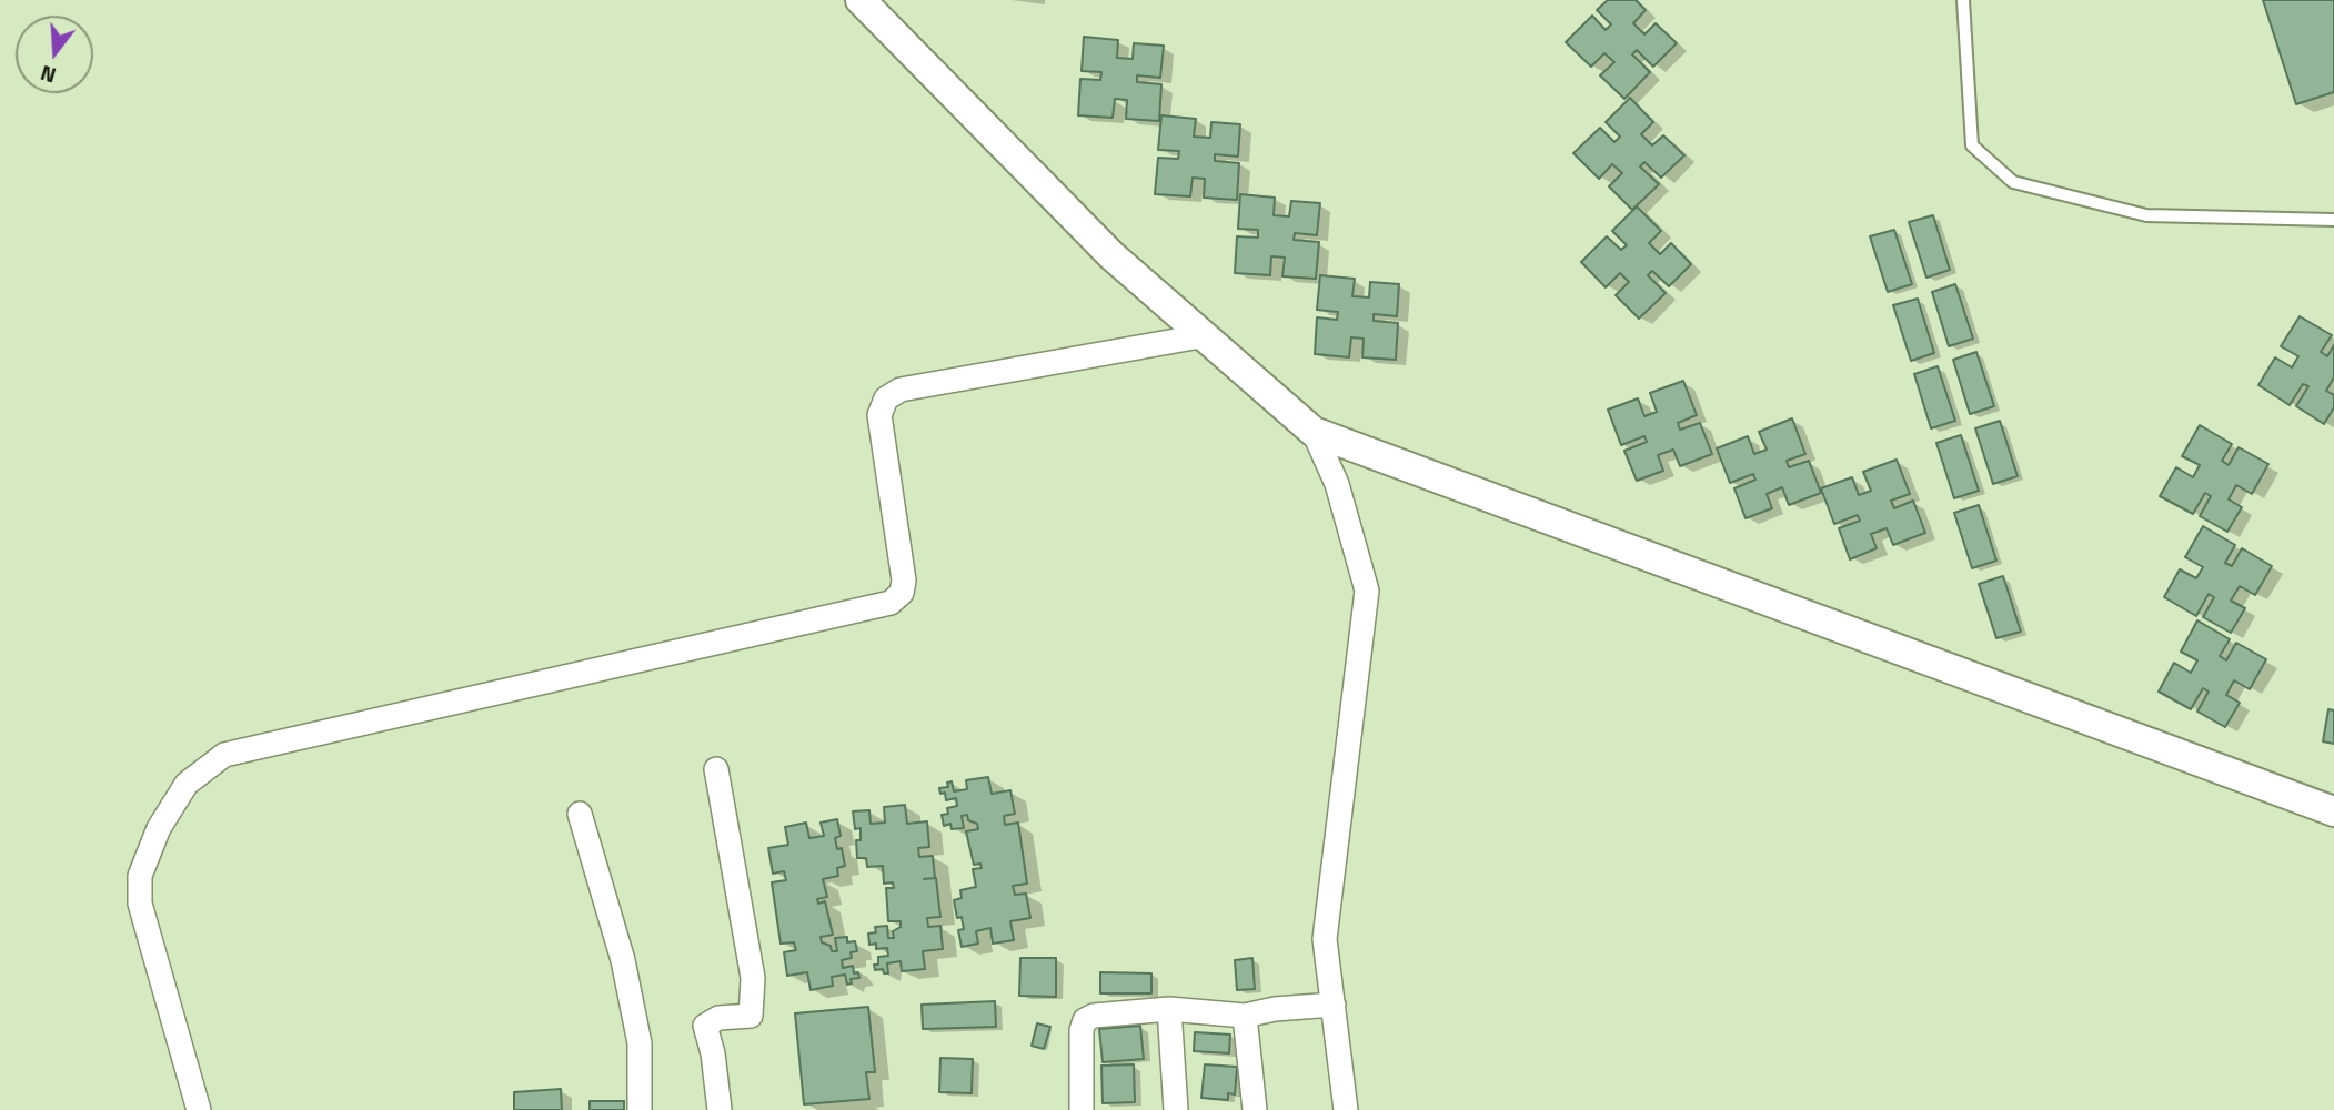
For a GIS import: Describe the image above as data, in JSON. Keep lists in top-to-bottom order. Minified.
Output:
{"north":"bottom"}
